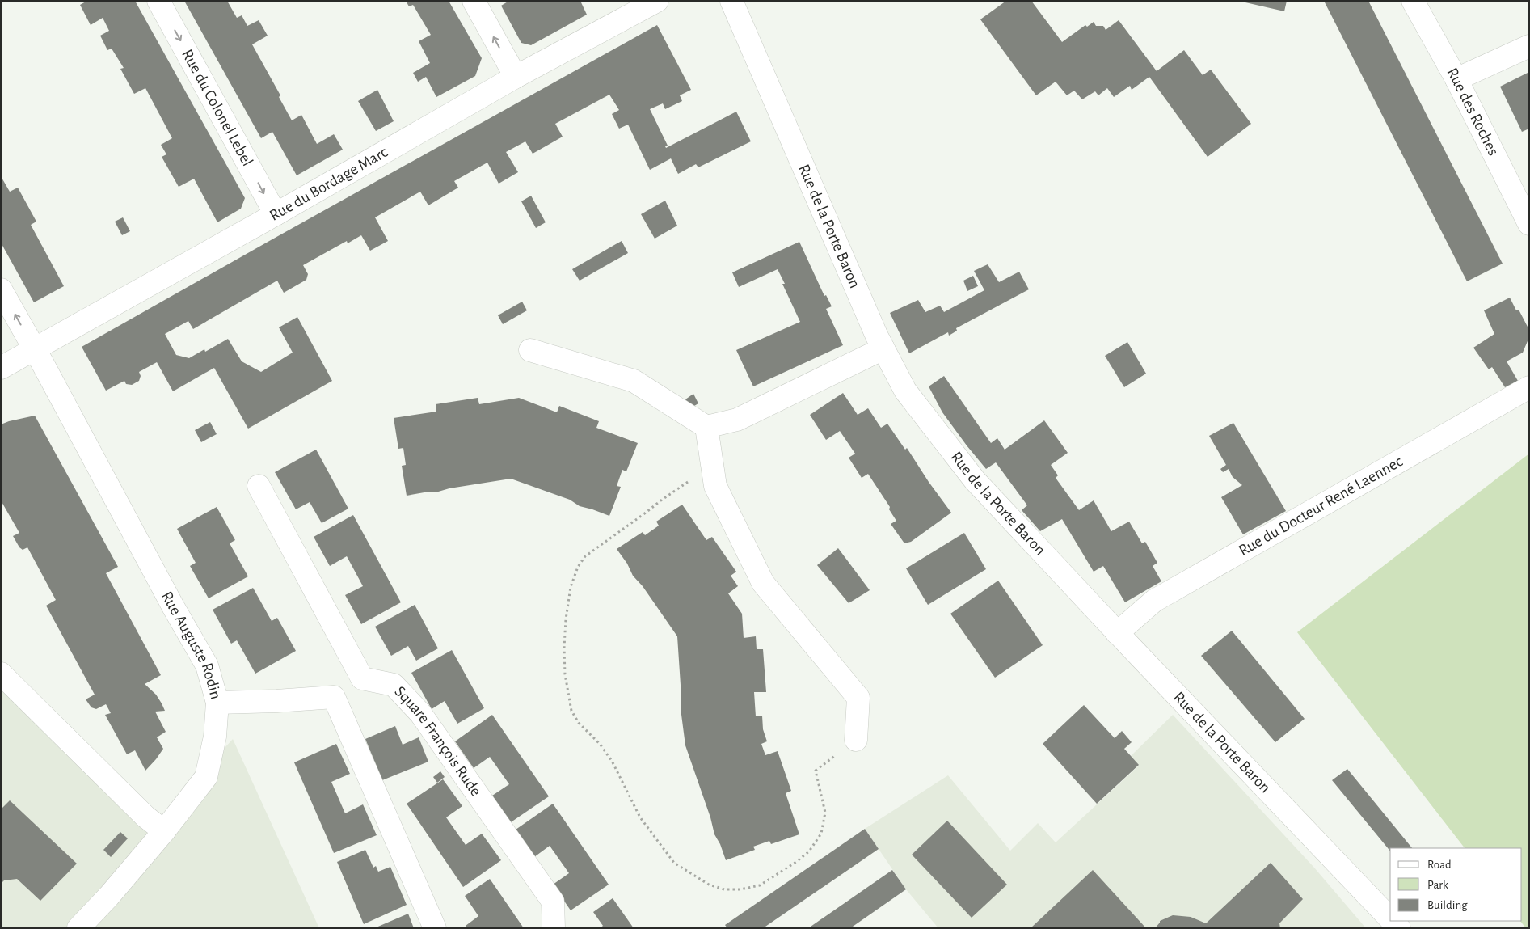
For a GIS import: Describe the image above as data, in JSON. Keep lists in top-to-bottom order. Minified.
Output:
{"streets":{"street":["Rue du Colonel Lebel","Rue des Roches","Rue du Bordage Marc","Rue de la Porte Baron","Rue du Docteur René Laennec","Rue Auguste Rodin","Square François Rude"]},"crossings":[["Rue du Colonel Lebel","Rue du Bordage Marc"],["Rue du Bordage Marc","Rue Auguste Rodin"],["Rue de la Porte Baron","Rue du Docteur René Laennec"]],"one_way":["Rue du Colonel Lebel"],"legend":["Road","Park","Building"]}
